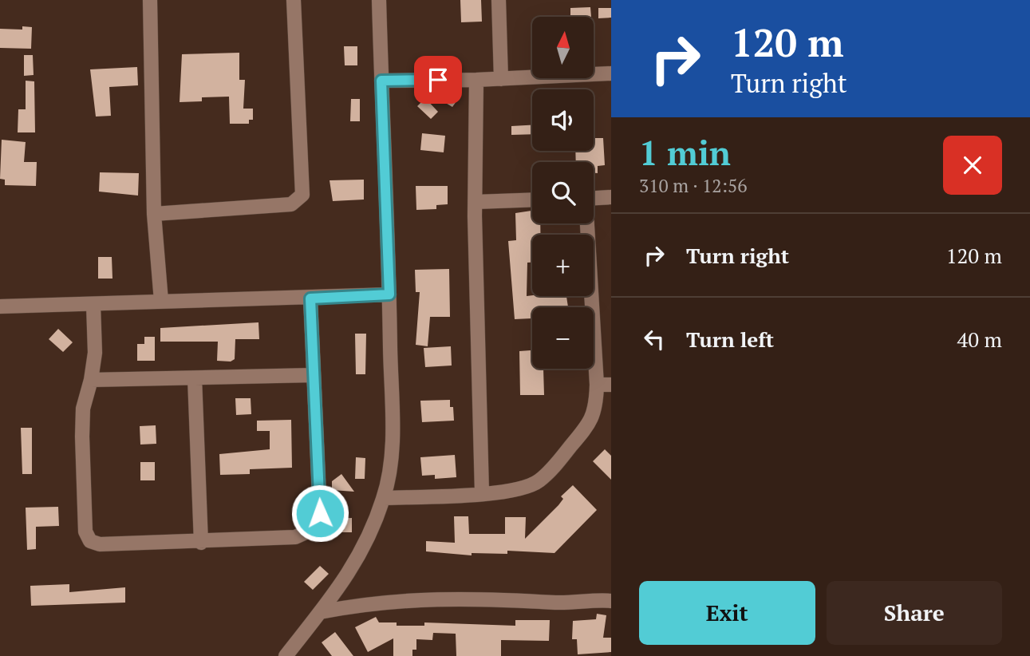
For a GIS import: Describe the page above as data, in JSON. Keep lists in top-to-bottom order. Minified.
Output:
{"north":"top","page":{"turn":["120 m","Turn right"],"map_buttons":["+","−"],"heading":["1 min","310 m · 12:56"],"list":[{"name":"Turn right","value":"120 m"},{"name":"Turn left","value":"40 m"}],"buttons":["Exit","Share"]}}
